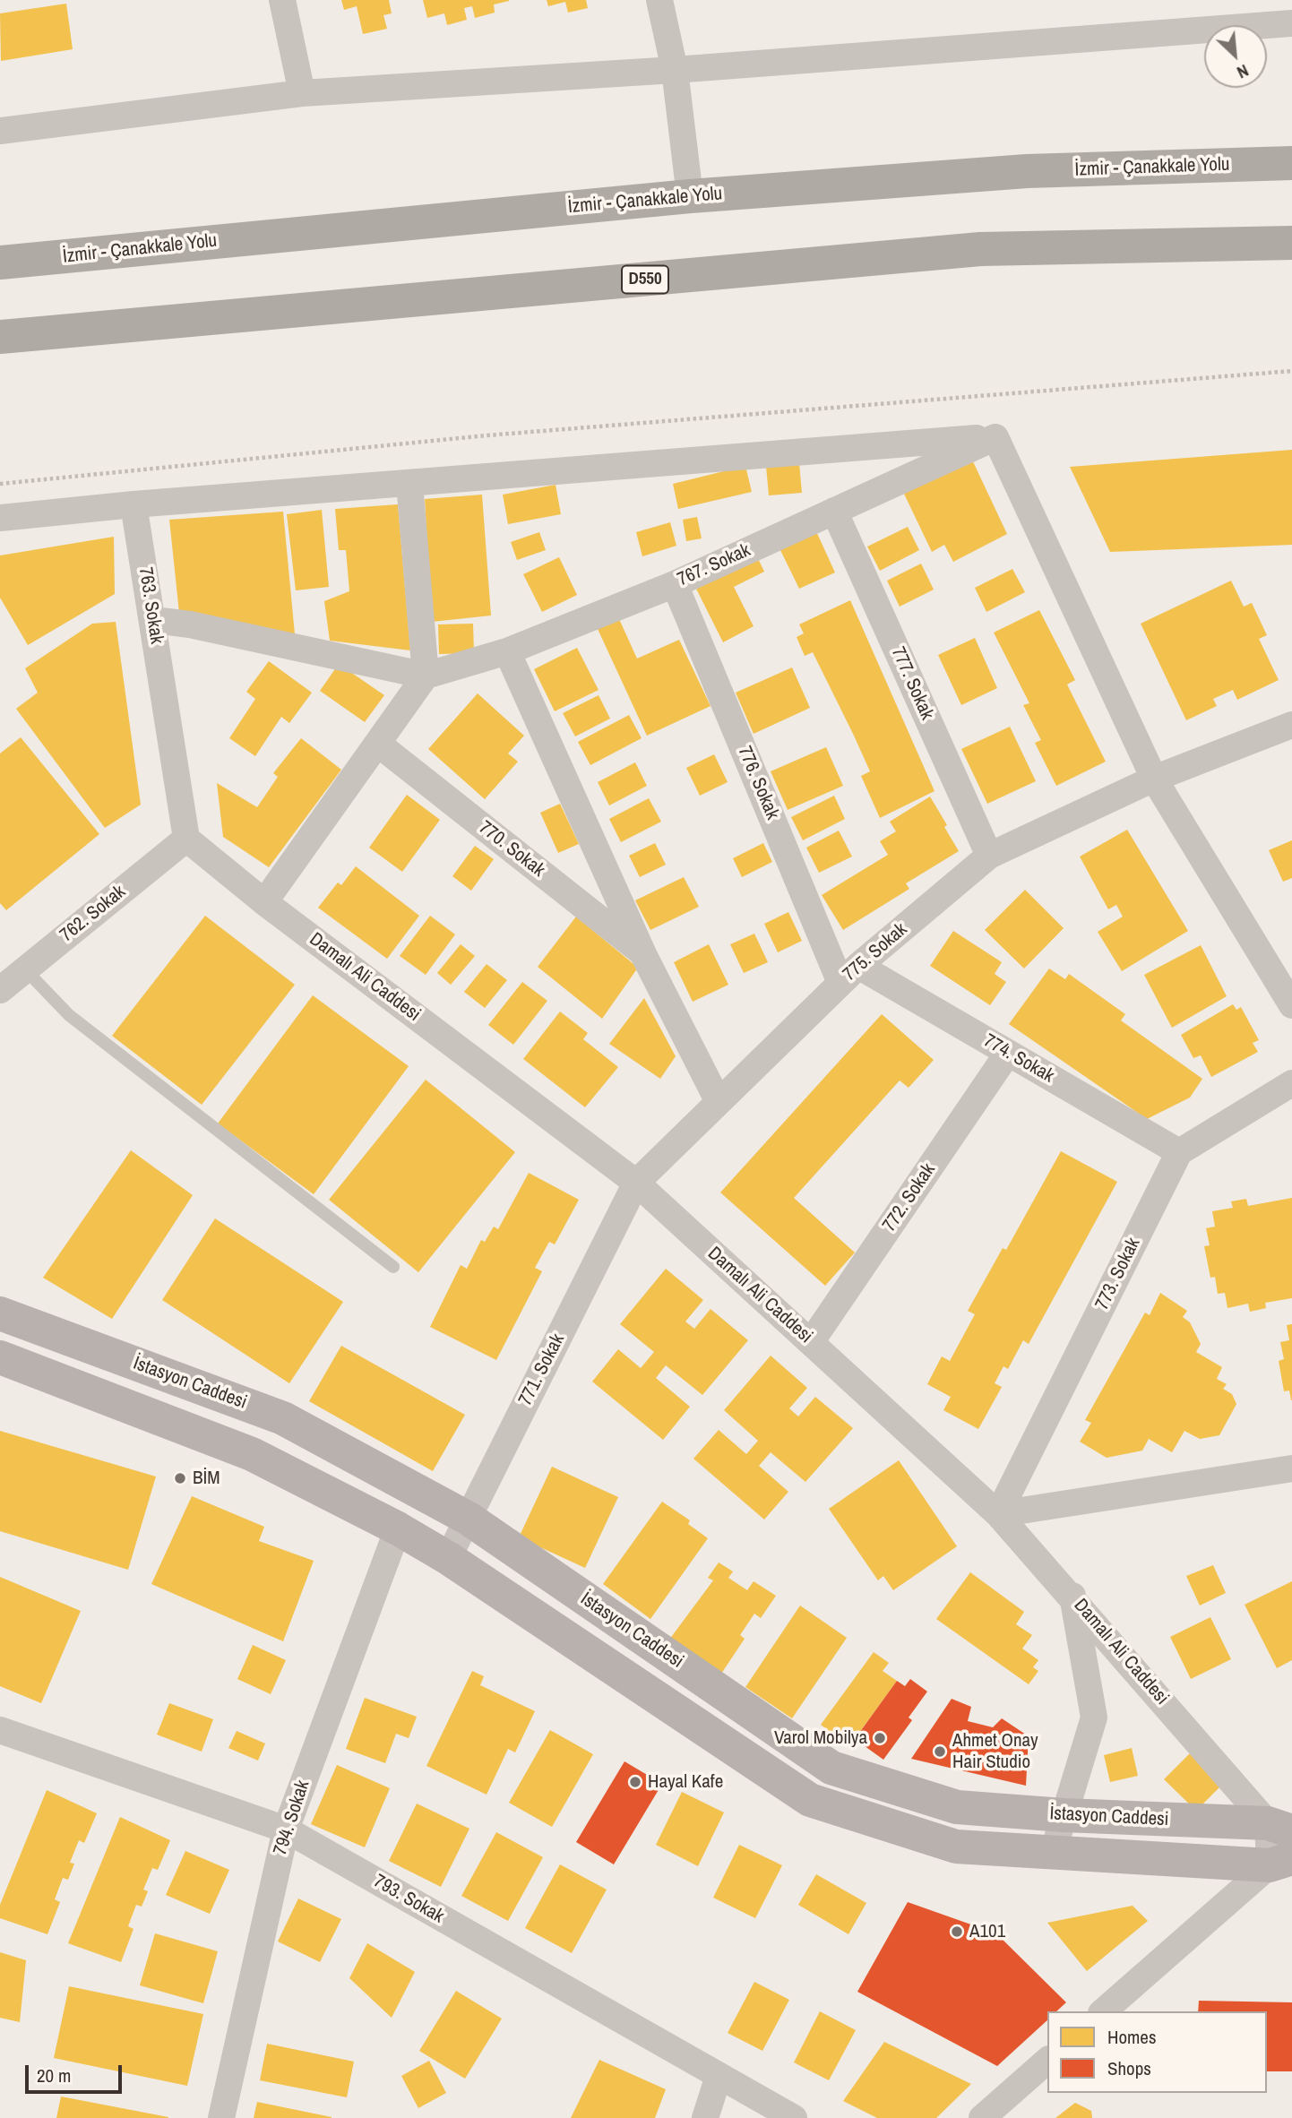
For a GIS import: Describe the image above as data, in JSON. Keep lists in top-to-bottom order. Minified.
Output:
{"streets":{"highway":["İzmir - Çanakkale Yolu","D550"],"main road":["İstasyon Caddesi"],"street":["767. Sokak","763. Sokak","777. Sokak","776. Sokak","770. Sokak","762. Sokak","775. Sokak","Damalı Ali Caddesi","774. Sokak","772. Sokak","773. Sokak","771. Sokak","794. Sokak","793. Sokak"]},"crossings":[["767. Sokak","763. Sokak"],["767. Sokak","777. Sokak"],["767. Sokak","776. Sokak"],["767. Sokak","770. Sokak"],["763. Sokak","762. Sokak"],["763. Sokak","Damalı Ali Caddesi"],["777. Sokak","775. Sokak"],["776. Sokak","775. Sokak"],["776. Sokak","774. Sokak"],["770. Sokak","775. Sokak"],["762. Sokak","Damalı Ali Caddesi"],["775. Sokak","Damalı Ali Caddesi"],["775. Sokak","774. Sokak"],["775. Sokak","771. Sokak"],["Damalı Ali Caddesi","772. Sokak"],["Damalı Ali Caddesi","773. Sokak"],["Damalı Ali Caddesi","771. Sokak"],["Damalı Ali Caddesi","İstasyon Caddesi"],["774. Sokak","772. Sokak"],["774. Sokak","773. Sokak"],["771. Sokak","İstasyon Caddesi"],["İstasyon Caddesi","794. Sokak"],["794. Sokak","793. Sokak"]],"places":["BİM","Varol Mobilya","Ahmet Onay Hair Studio","Hayal Kafe","A101"],"legend":["Homes","Shops"],"scale_bar":"20 m","north":"bottom right"}
